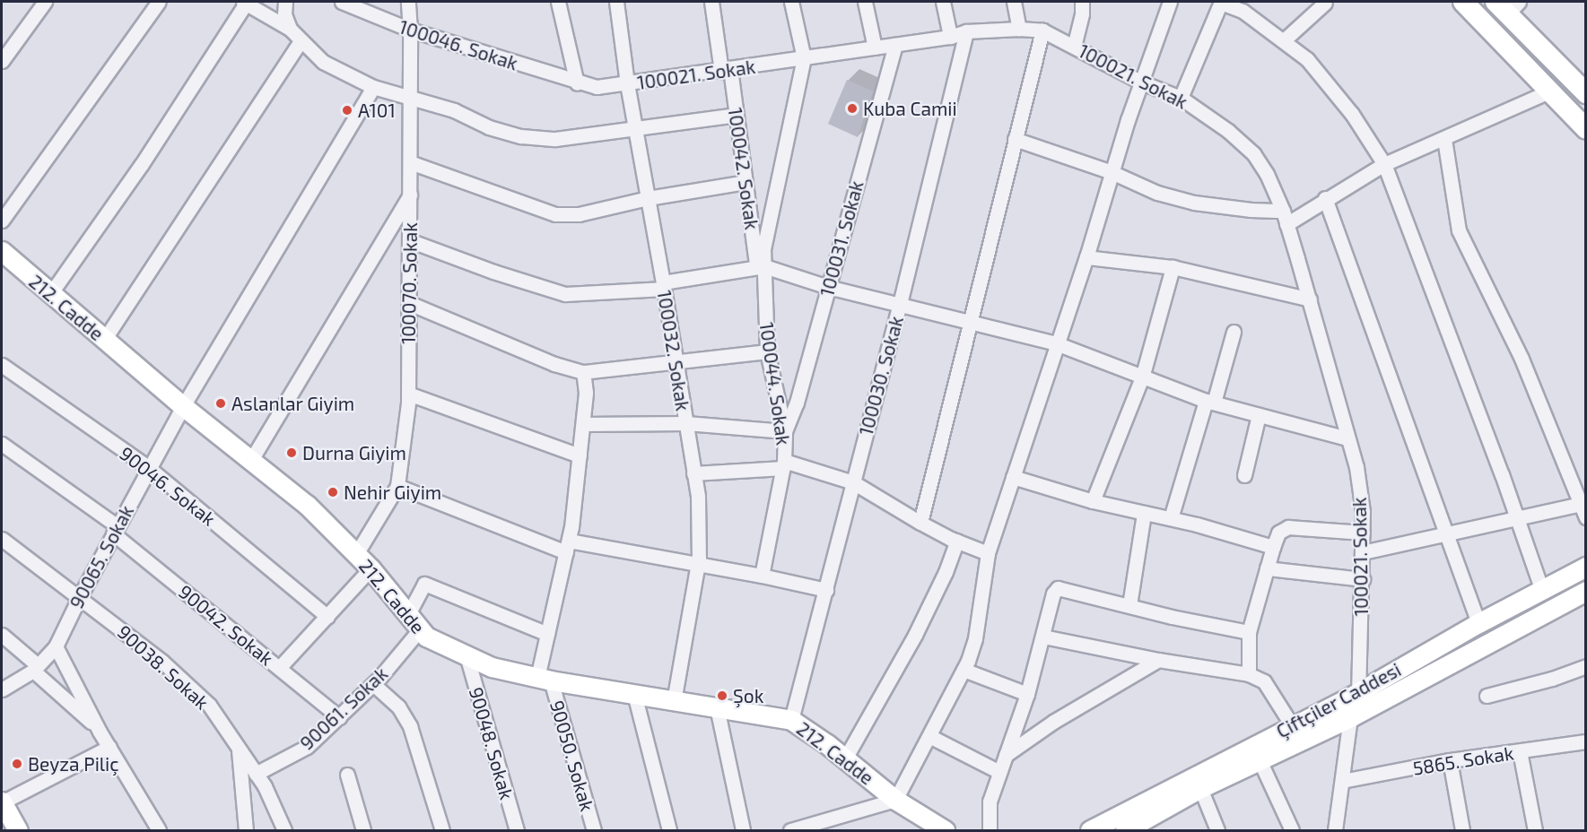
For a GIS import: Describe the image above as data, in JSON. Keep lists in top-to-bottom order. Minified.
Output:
{"streets":{"street":["100046. Sokak","100021. Sokak","100042. Sokak","100031. Sokak","100070. Sokak","212. Cadde","100032. Sokak","100030. Sokak","100044. Sokak","90046. Sokak","90065. Sokak","90042. Sokak","90038. Sokak","Çiftçiler Caddesi","90061. Sokak","90048. Sokak","90050. Sokak","5865. Sokak"]},"crossings":[["100046. Sokak","100021. Sokak"],["100046. Sokak","100070. Sokak"],["100021. Sokak","100042. Sokak"],["100021. Sokak","100031. Sokak"],["100021. Sokak","100032. Sokak"],["100021. Sokak","100030. Sokak"],["100021. Sokak","100044. Sokak"],["100021. Sokak","Çiftçiler Caddesi"],["100042. Sokak","100044. Sokak"],["100031. Sokak","100044. Sokak"],["100070. Sokak","212. Cadde"],["212. Cadde","100032. Sokak"],["212. Cadde","100030. Sokak"],["212. Cadde","90065. Sokak"],["212. Cadde","90061. Sokak"],["212. Cadde","90048. Sokak"],["212. Cadde","90050. Sokak"],["90046. Sokak","90065. Sokak"],["90065. Sokak","90042. Sokak"],["90065. Sokak","90038. Sokak"],["90042. Sokak","90061. Sokak"],["90038. Sokak","90061. Sokak"]],"places":["Kuba Camii","A101","Aslanlar Giyim","Durna Giyim","Nehir Giyim","Şok","Beyza Piliç"]}
